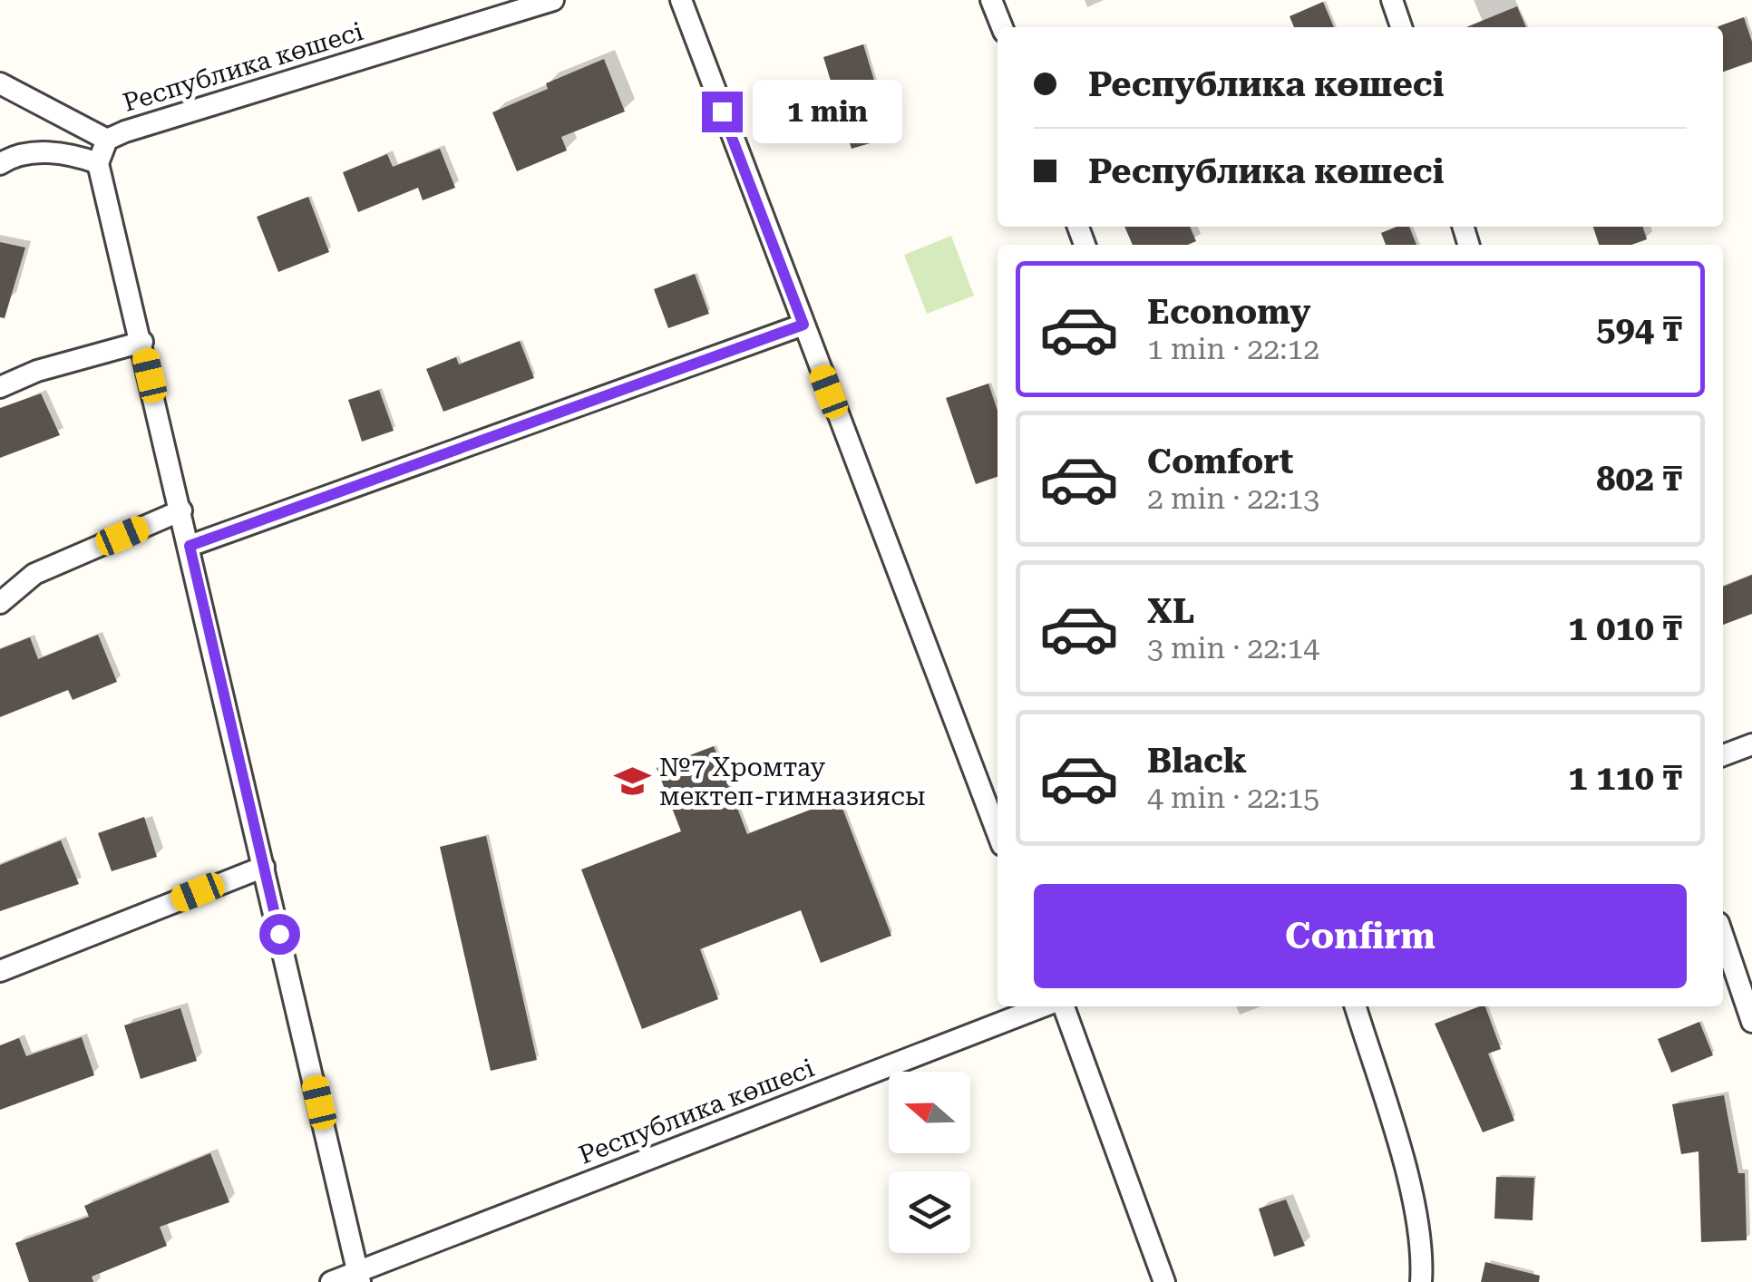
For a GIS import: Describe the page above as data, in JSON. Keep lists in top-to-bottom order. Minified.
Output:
{"streets":{"street":["Республика көшесі"]},"places":{"school or university":["№7 Хромтау мектеп-гимназиясы"]},"north":"left","page":{"banner":["Республика көшесі","Республика көшесі"],"bubble":"1 min","list":[{"name":"Economy","note":"1 min · 22:12","value":"594 ₸"},{"name":"Comfort","note":"2 min · 22:13","value":"802 ₸"},{"name":"XL","note":"3 min · 22:14","value":"1 010 ₸"},{"name":"Black","note":"4 min · 22:15","value":"1 110 ₸"}],"buttons":"Confirm"}}
